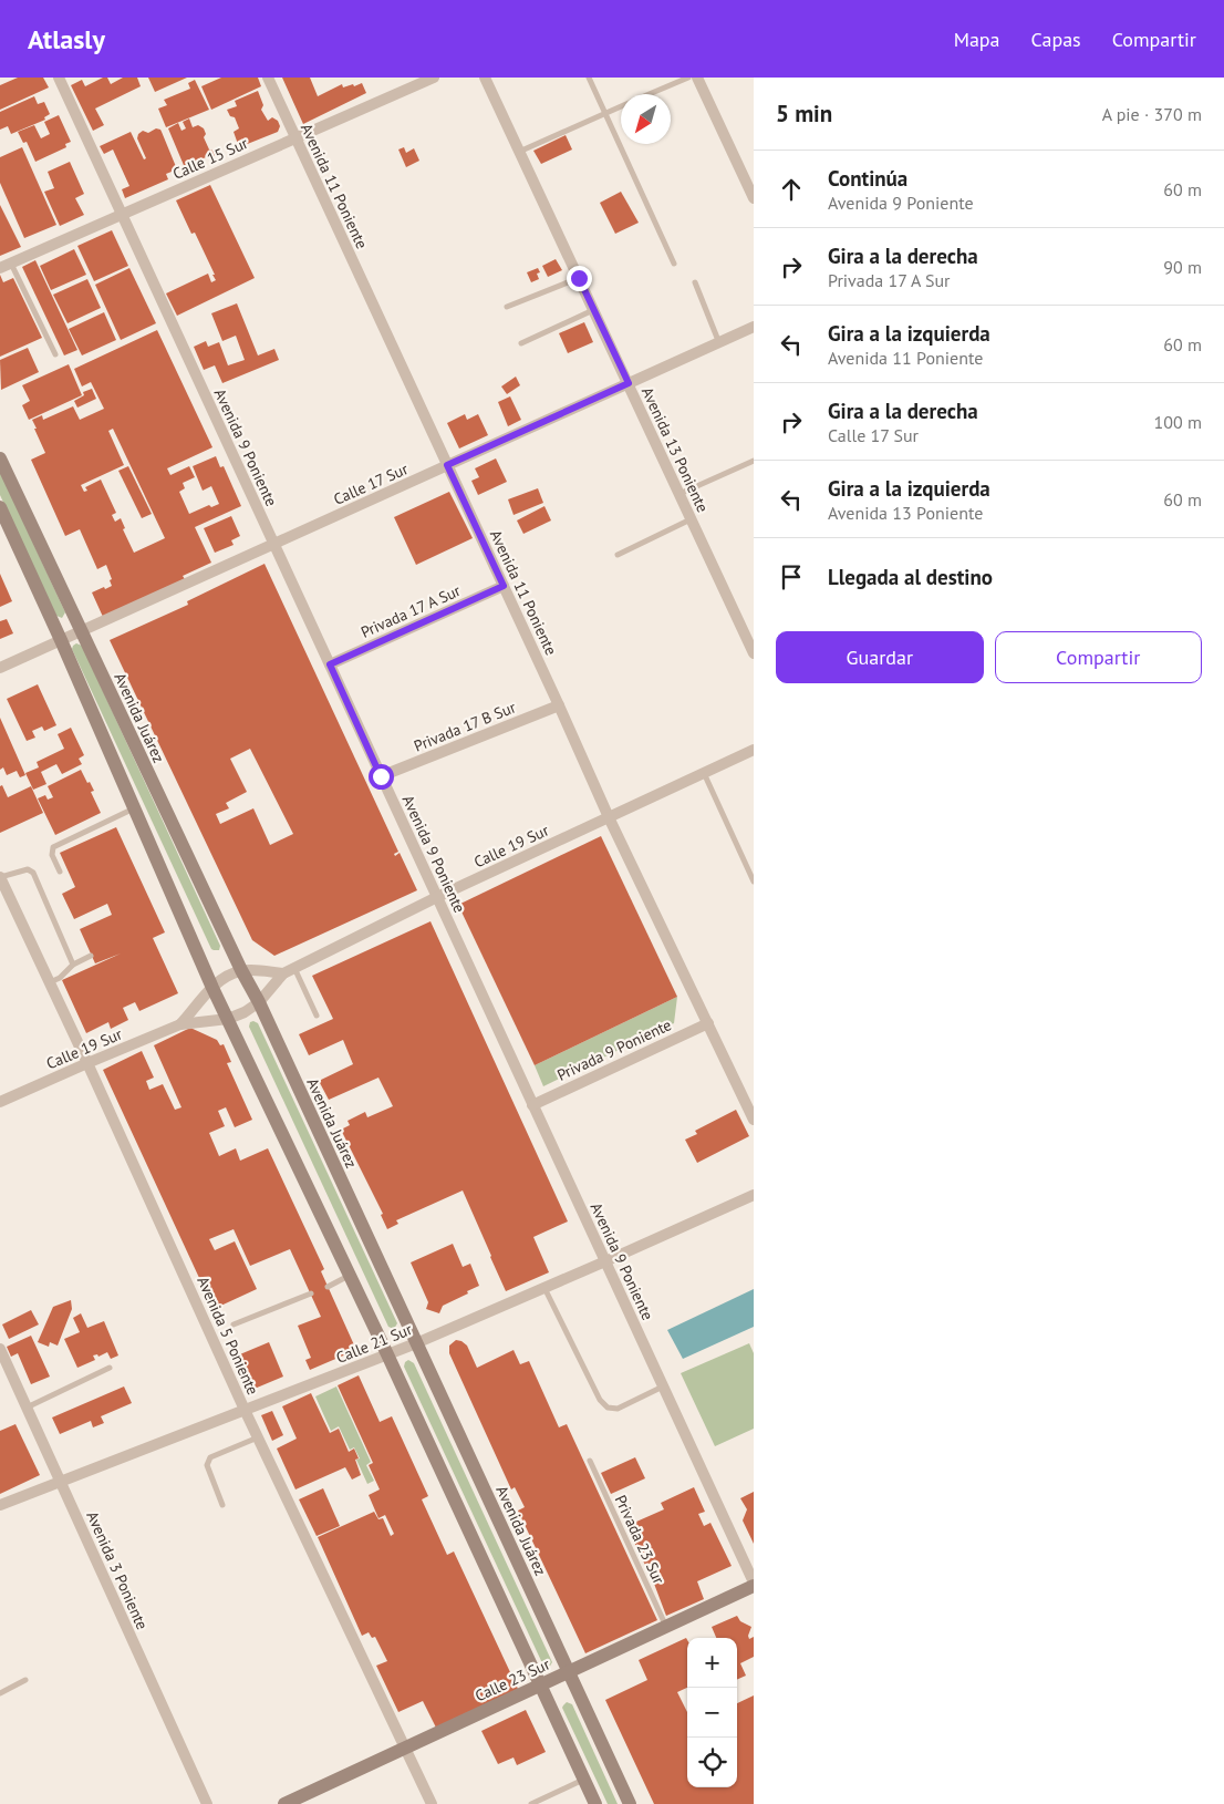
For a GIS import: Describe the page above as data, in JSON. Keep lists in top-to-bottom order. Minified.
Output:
{"streets":{"main road":["Avenida Juárez","Calle 23 Sur"],"street":["Calle 15 Sur","Avenida 11 Poniente","Avenida 9 Poniente","Avenida 13 Poniente","Calle 17 Sur","Privada 17 A Sur","Privada 17 B Sur","Calle 19 Sur","Privada 9 Poniente","Avenida 5 Poniente","Calle 21 Sur","Avenida 3 Poniente"],"lane":["Privada 23 Sur"]},"crossings":[["Calle 15 Sur","Avenida 11 Poniente"],["Calle 15 Sur","Avenida 9 Poniente"],["Avenida 11 Poniente","Calle 17 Sur"],["Avenida 11 Poniente","Privada 17 A Sur"],["Avenida 11 Poniente","Privada 17 B Sur"],["Avenida 11 Poniente","Calle 19 Sur"],["Avenida 11 Poniente","Privada 9 Poniente"],["Avenida 9 Poniente","Calle 17 Sur"],["Avenida 9 Poniente","Privada 17 A Sur"],["Avenida 9 Poniente","Privada 17 B Sur"],["Avenida 9 Poniente","Calle 19 Sur"],["Avenida 9 Poniente","Privada 9 Poniente"],["Avenida 9 Poniente","Calle 21 Sur"],["Avenida 9 Poniente","Calle 23 Sur"],["Avenida 13 Poniente","Calle 17 Sur"],["Calle 17 Sur","Avenida Juárez"],["Avenida Juárez","Calle 19 Sur"],["Avenida Juárez","Calle 21 Sur"],["Avenida Juárez","Calle 23 Sur"],["Calle 19 Sur","Avenida 5 Poniente"],["Avenida 5 Poniente","Calle 21 Sur"],["Avenida 5 Poniente","Calle 23 Sur"],["Calle 21 Sur","Avenida 3 Poniente"],["Privada 23 Sur","Calle 23 Sur"]],"north":"bottom left","page":{"header":"Atlasly","nav":["Mapa","Capas","Compartir"],"heading":["5 min","A pie · 370 m"],"list":[["Continúa","Avenida 9 Poniente","60 m"],["Gira a la derecha","Privada 17 A Sur","90 m"],["Gira a la izquierda","Avenida 11 Poniente","60 m"],["Gira a la derecha","Calle 17 Sur","100 m"],["Gira a la izquierda","Avenida 13 Poniente","60 m"],"Llegada al destino"],"buttons":["Guardar","Compartir"],"map_buttons":["+","−"]}}
